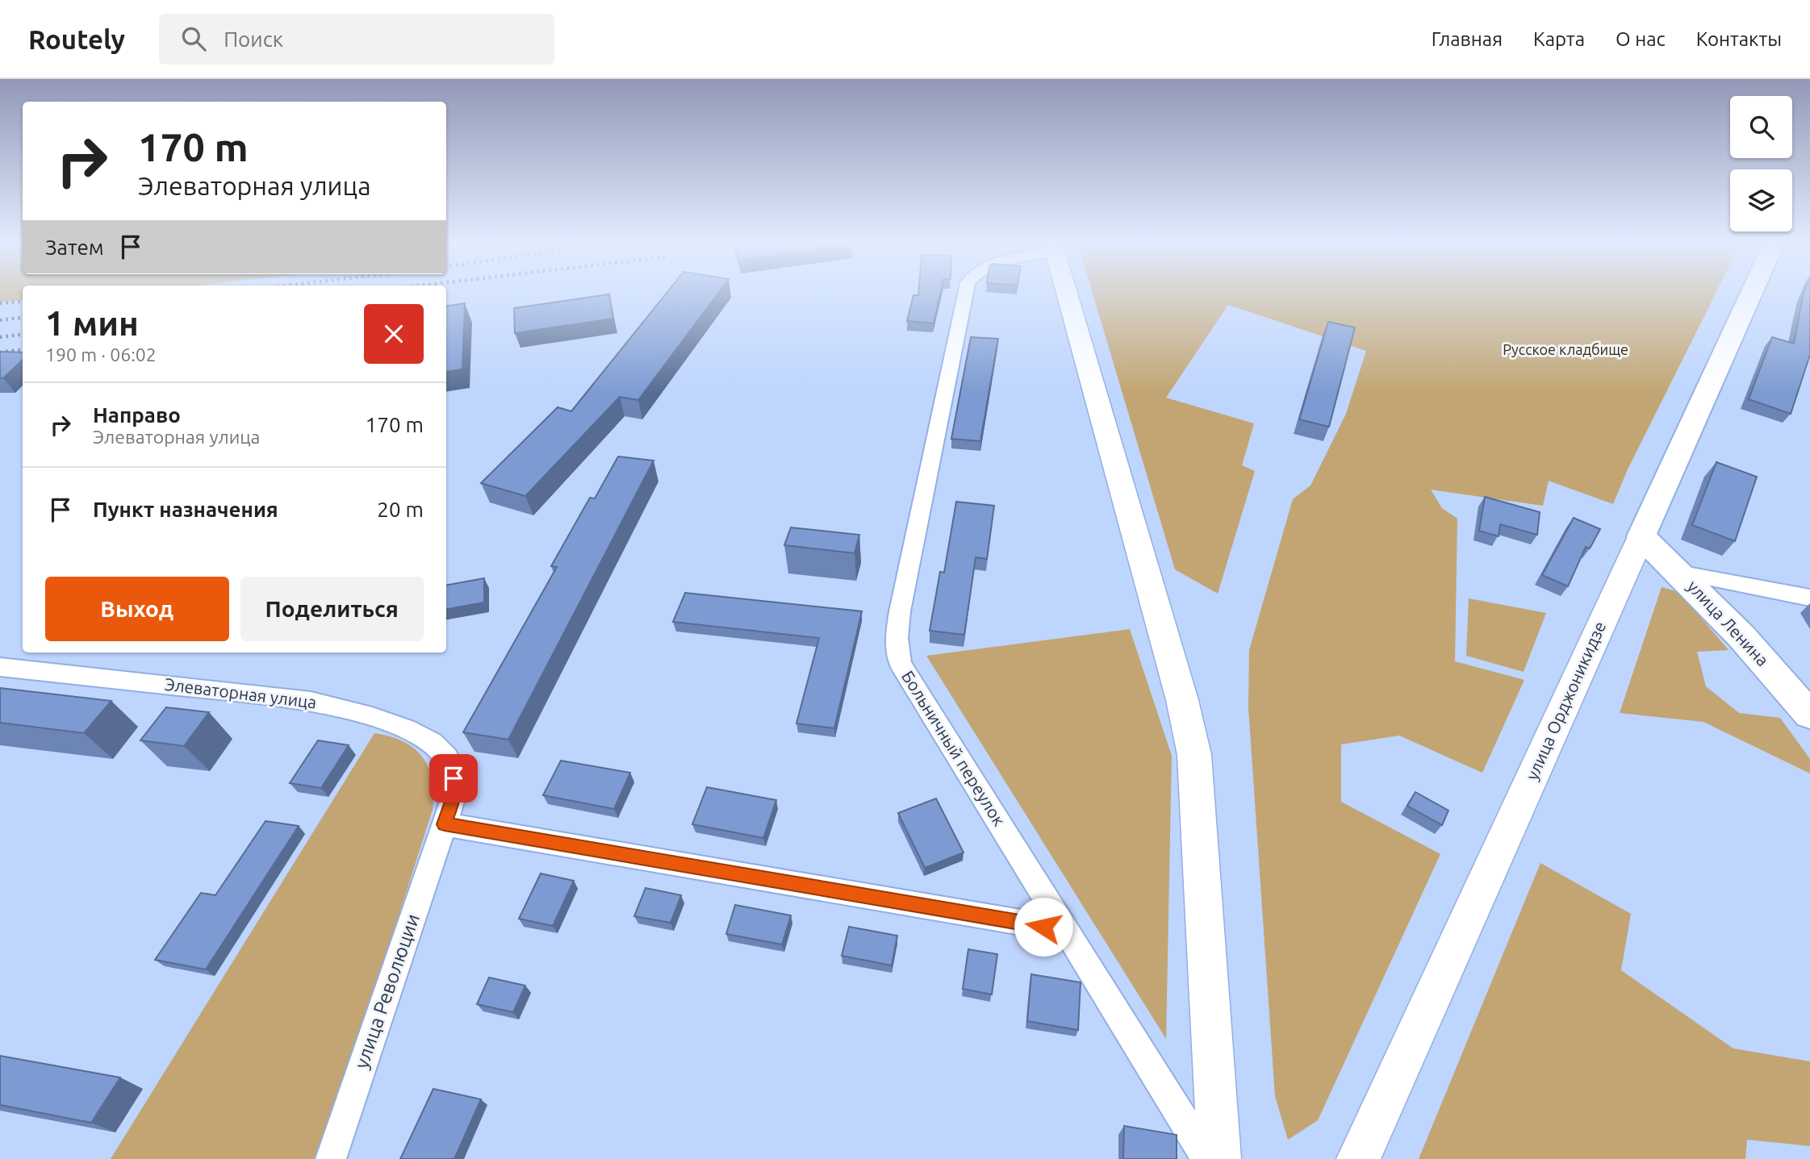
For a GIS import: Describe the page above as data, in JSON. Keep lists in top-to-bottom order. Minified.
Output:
{"streets":{"main road":["улица Ленина","улица Орджоникидзе"],"street":["Элеваторная улица","Больничный переулок","улица Революции"]},"crossings":[["улица Ленина","улица Орджоникидзе"],["Элеваторная улица","улица Революции"]],"parks":["Русское кладбище"],"page":{"header":"Routely","search":"Поиск","nav":["Главная","Карта","О нас","Контакты"],"turn":["170 m","Элеваторная улица"],"then":"Затем","heading":["1 мин","190 m · 06:02"],"list":[{"name":"Направо","note":"Элеваторная улица","value":"170 m"},{"name":"Пункт назначения","value":"20 m"}],"buttons":["Выход","Поделиться"]}}
